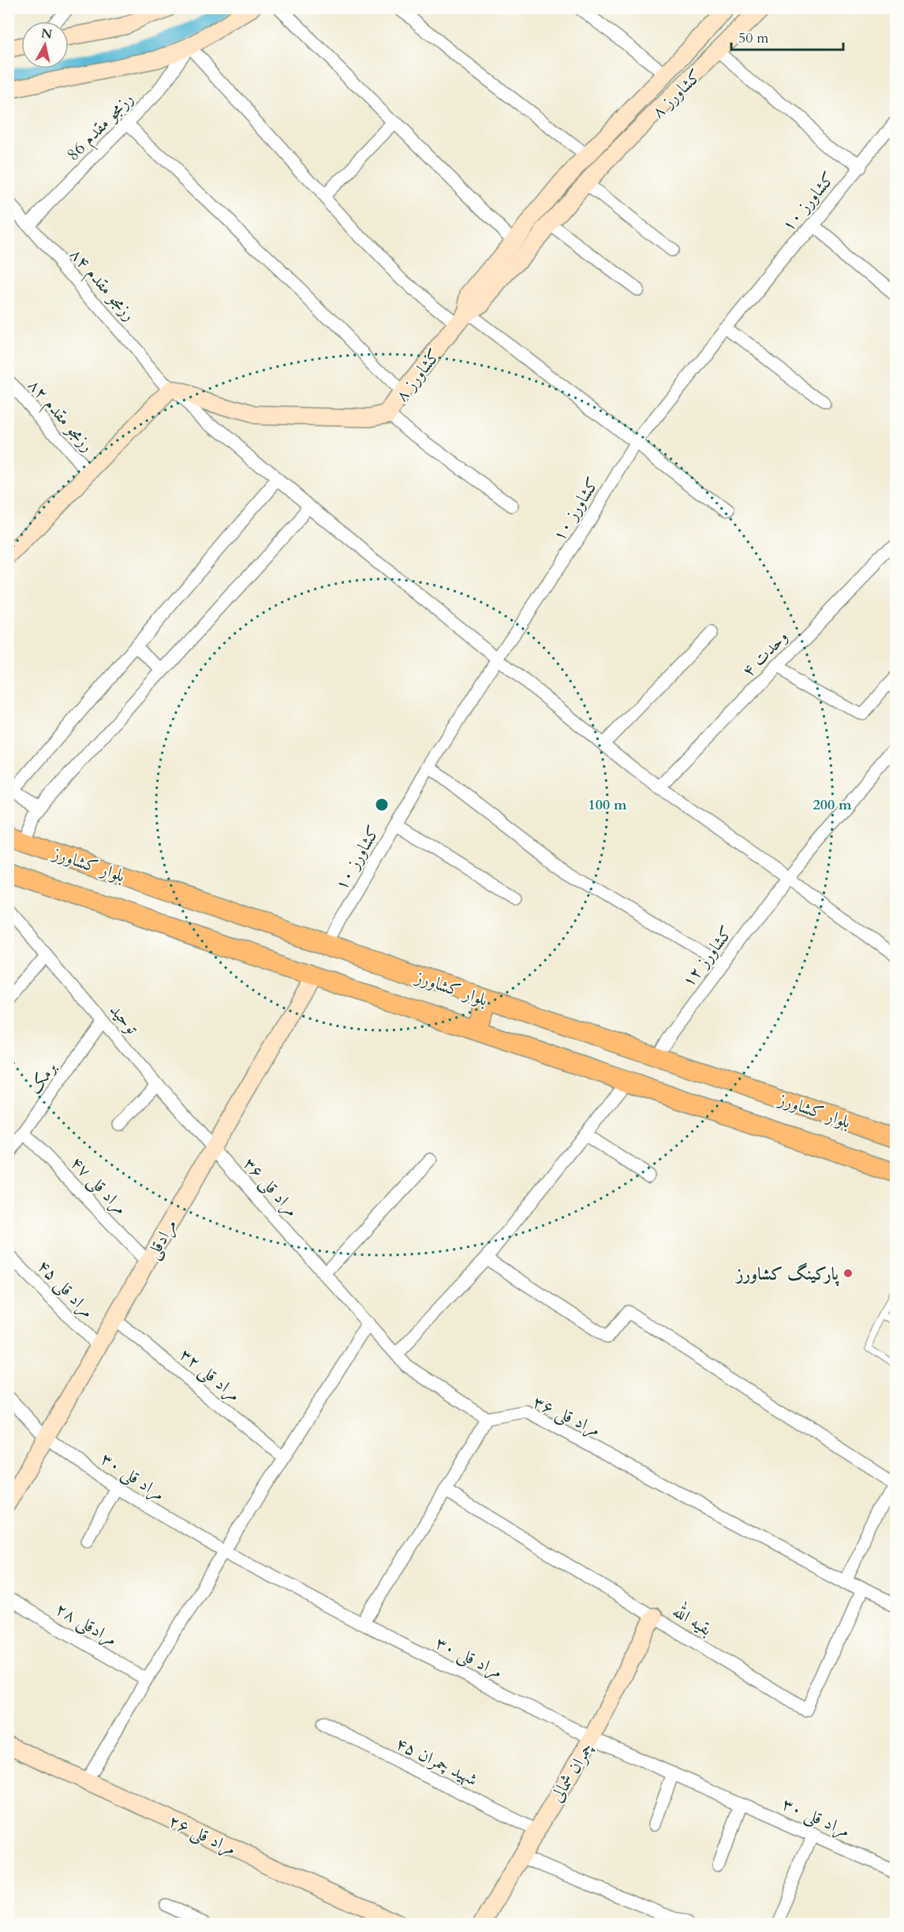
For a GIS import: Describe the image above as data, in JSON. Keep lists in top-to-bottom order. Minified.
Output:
{"streets":{"main road":["بلوار کشاورز"],"street":["کشاورز ۸","رزمجو مقدم 86","کشاورز ۱۰","رزمجو مقدم ۸۴","رزمجو مقدم ۸۲","وحدت ۴","کشاورز ۱۲","توحید","برمک","مراد قلی ۴۷","مراد قلی ۳۶","مرادقلی","مراد قلی ۴۵","مراد قلی ۳۲","مراد قلی ۳۰","بقیه الله","مرادقلی ۲۸","شهید چمران ۴۵","چمران شمالی","مراد قلی ۲۶"]},"crossings":[["کشاورز ۸","رزمجو مقدم ۸۴"],["رزمجو مقدم 86","رزمجو مقدم ۸۴"],["کشاورز ۱۰","رزمجو مقدم ۸۴"],["کشاورز ۱۰","بلوار کشاورز"],["رزمجو مقدم ۸۴","وحدت ۴"],["رزمجو مقدم ۸۴","کشاورز ۱۲"],["بلوار کشاورز","کشاورز ۱۲"],["بلوار کشاورز","مرادقلی"],["توحید","برمک"],["توحید","مراد قلی ۳۶"],["توحید","مرادقلی"],["برمک","مراد قلی ۴۷"],["مراد قلی ۴۷","مرادقلی"],["مراد قلی ۳۶","مرادقلی"],["مراد قلی ۳۶","بقیه الله"],["مرادقلی","مراد قلی ۴۵"],["مرادقلی","مراد قلی ۳۲"],["مرادقلی","مراد قلی ۳۰"],["مراد قلی ۳۰","چمران شمالی"],["بقیه الله","چمران شمالی"],["شهید چمران ۴۵","چمران شمالی"]],"places":["پارکینگ کشاورز"],"scale_bar":"50 m","north":"top","rings":["100 m","200 m"]}
